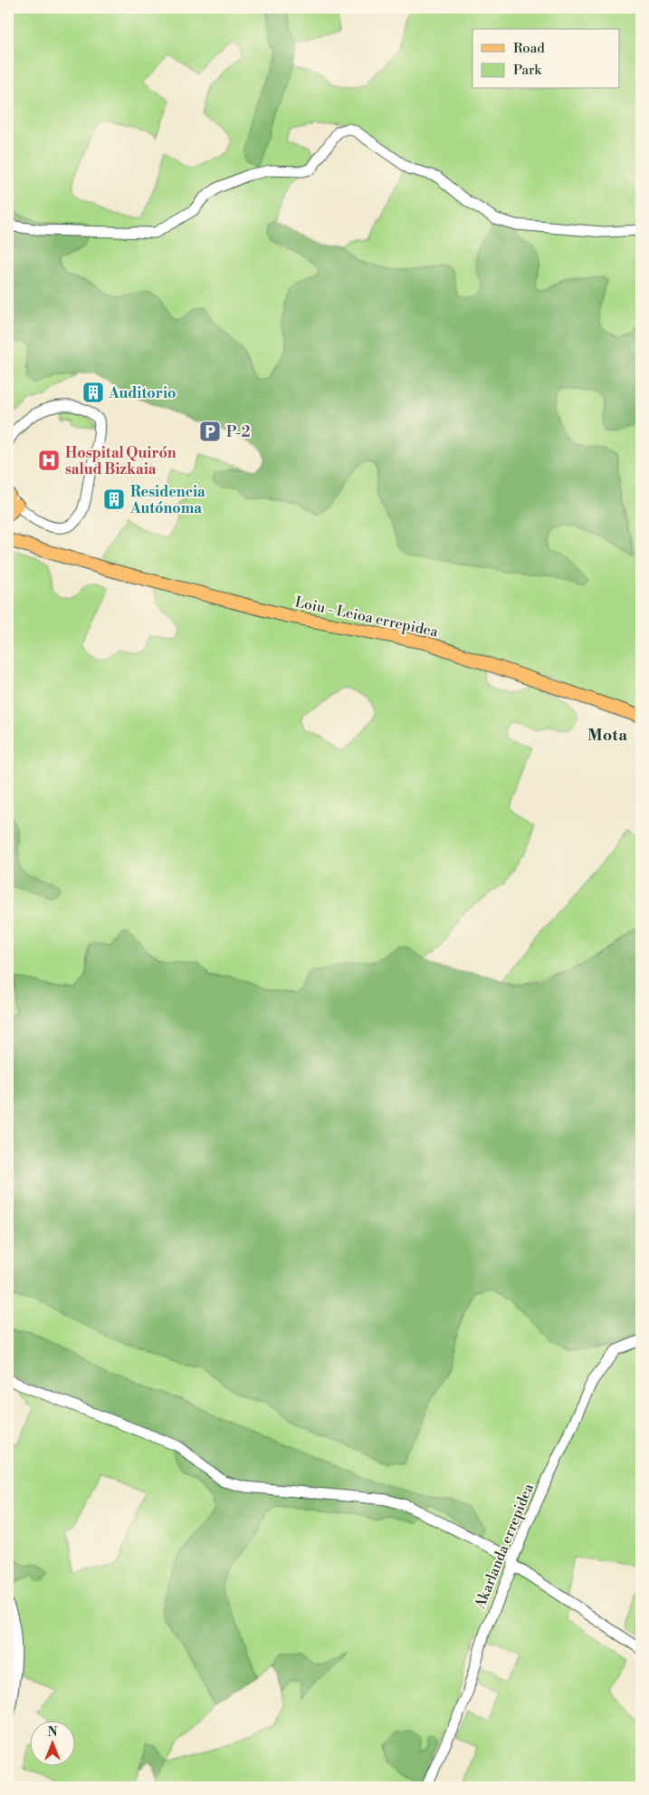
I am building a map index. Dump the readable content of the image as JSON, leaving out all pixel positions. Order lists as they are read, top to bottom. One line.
{"streets":{"main road":["Loiu - Leioa errepidea"],"street":["Akarlanda errepidea"]},"districts":["Mota"],"places":{"building":["Auditorio","Residencia Autónoma"],"parking":["P-2"],"hospital":["Hospital Quirón salud Bizkaia"]},"legend":["Road","Park"],"north":"top"}
